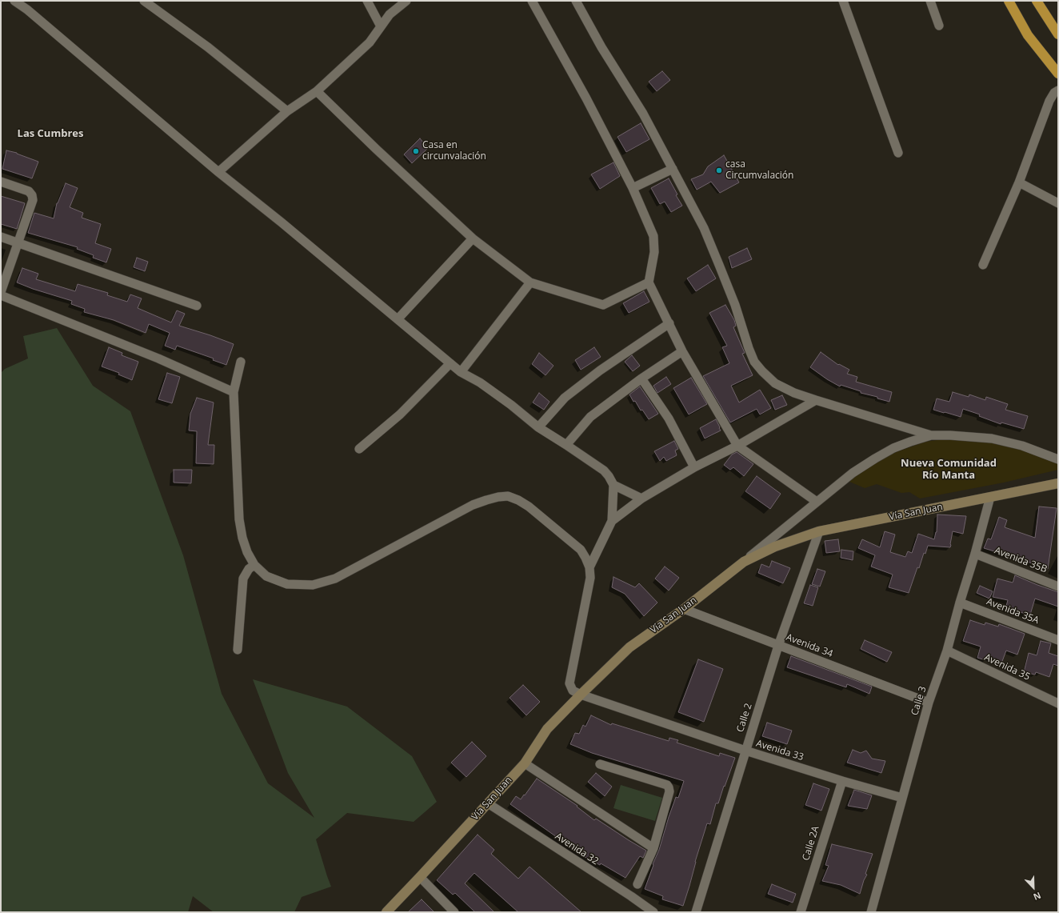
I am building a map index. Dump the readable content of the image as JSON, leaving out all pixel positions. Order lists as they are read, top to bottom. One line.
{"streets":{"street":["Vía San Juan","Avenida 35B","Avenida 35A","Avenida 34","Avenida 35","Calle 3","Calle 2","Avenida 33","Calle 2A","Avenida 32"]},"crossings":[["Vía San Juan","Avenida 34"],["Vía San Juan","Calle 3"],["Vía San Juan","Calle 2"],["Vía San Juan","Avenida 33"],["Vía San Juan","Avenida 32"],["Avenida 35B","Calle 3"],["Avenida 35A","Calle 3"],["Avenida 34","Calle 3"],["Avenida 34","Calle 2"],["Avenida 35","Calle 3"],["Calle 3","Avenida 33"],["Calle 2","Avenida 33"],["Avenida 33","Calle 2A"]],"districts":["Las Cumbres","Nueva Comunidad Río Manta"],"places":["Casa en circunvalación","casa Circumvalación"],"north":"bottom right"}
